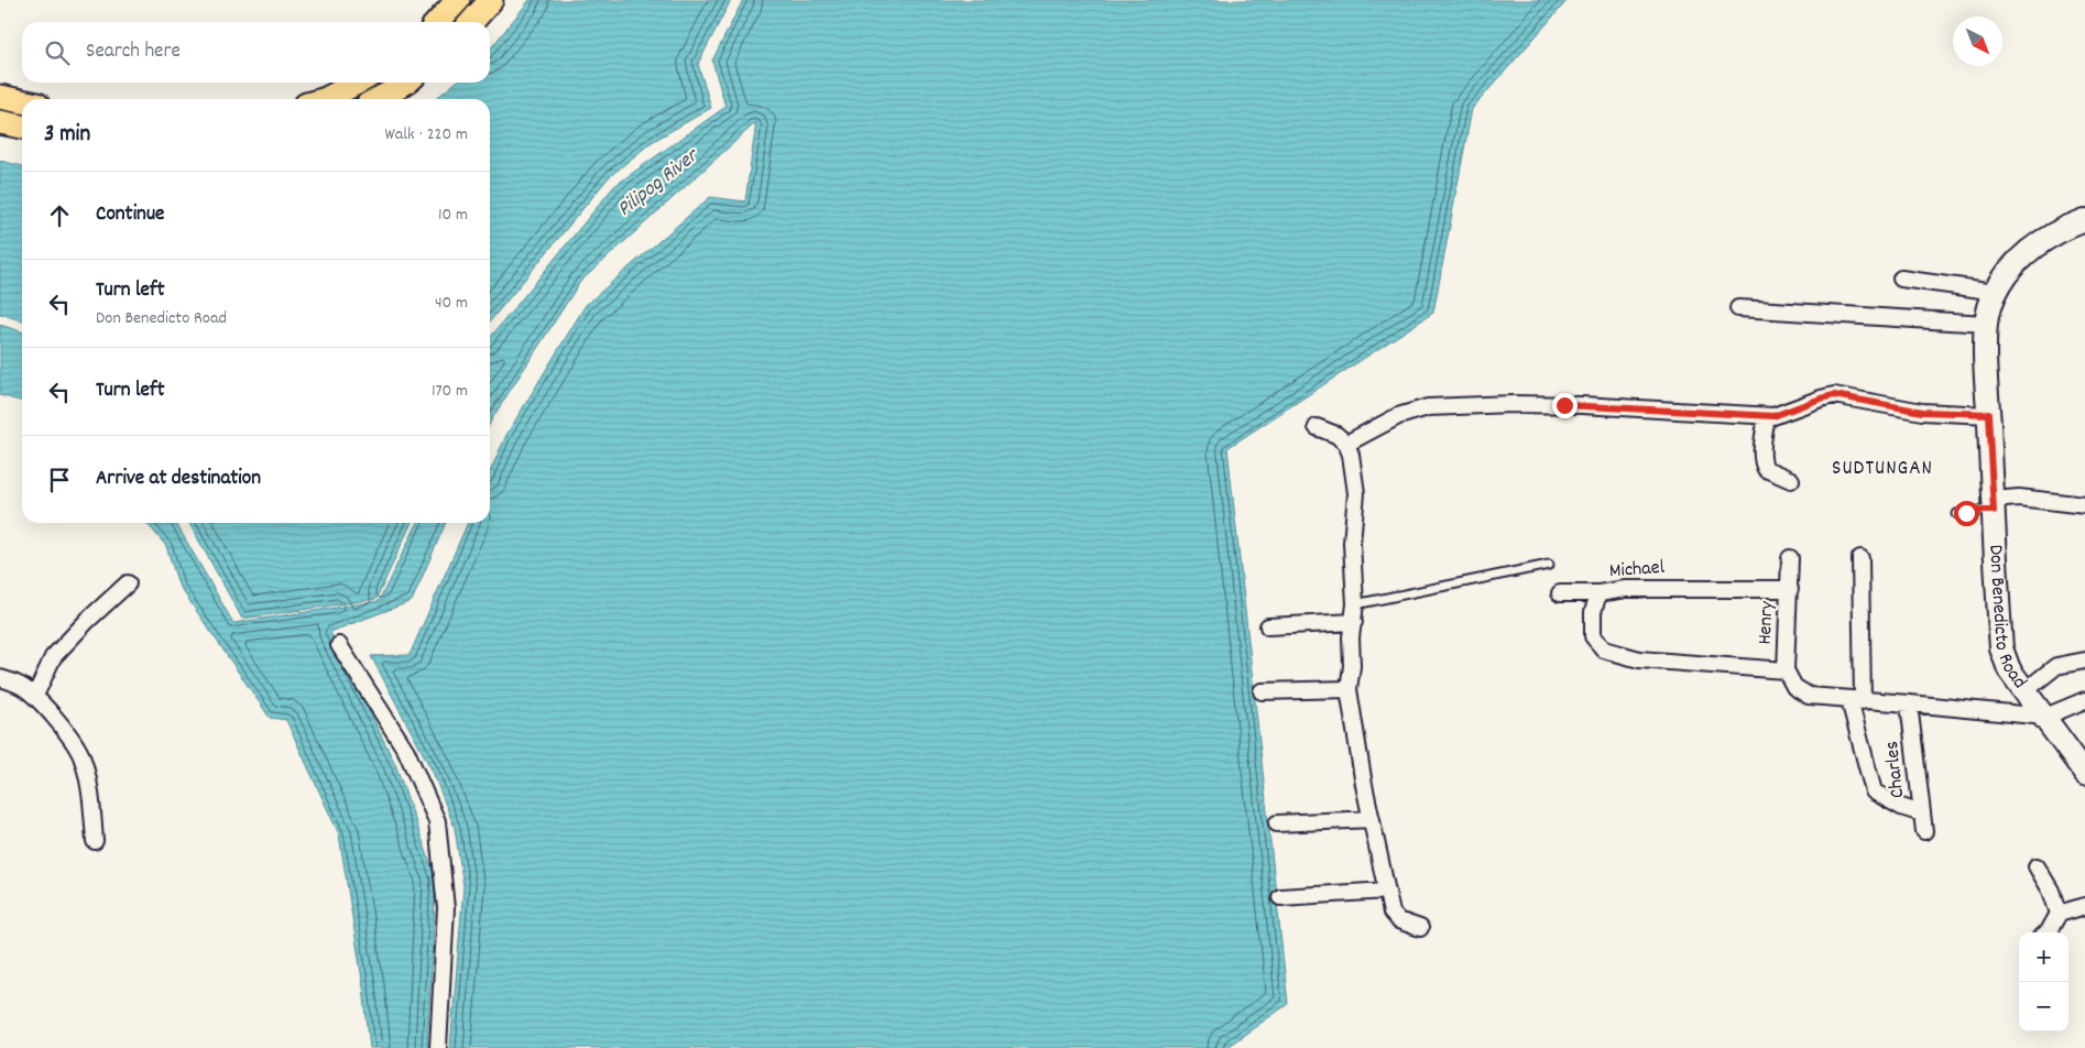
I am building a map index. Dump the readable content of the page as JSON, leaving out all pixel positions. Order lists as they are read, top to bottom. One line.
{"streets":{"street":["Michael","Don Benedicto Road","Henry","Charles"]},"crossings":[["Michael","Henry"]],"districts":["SUDTUNGAN"],"water":["Pilipog River"],"north":"bottom right","page":{"search":"Search here","heading":["3 min","Walk · 220 m"],"list":[["Continue","10 m"],["Turn left","Don Benedicto Road","40 m"],["Turn left","170 m"],"Arrive at destination"],"map_buttons":["+","−"]}}
